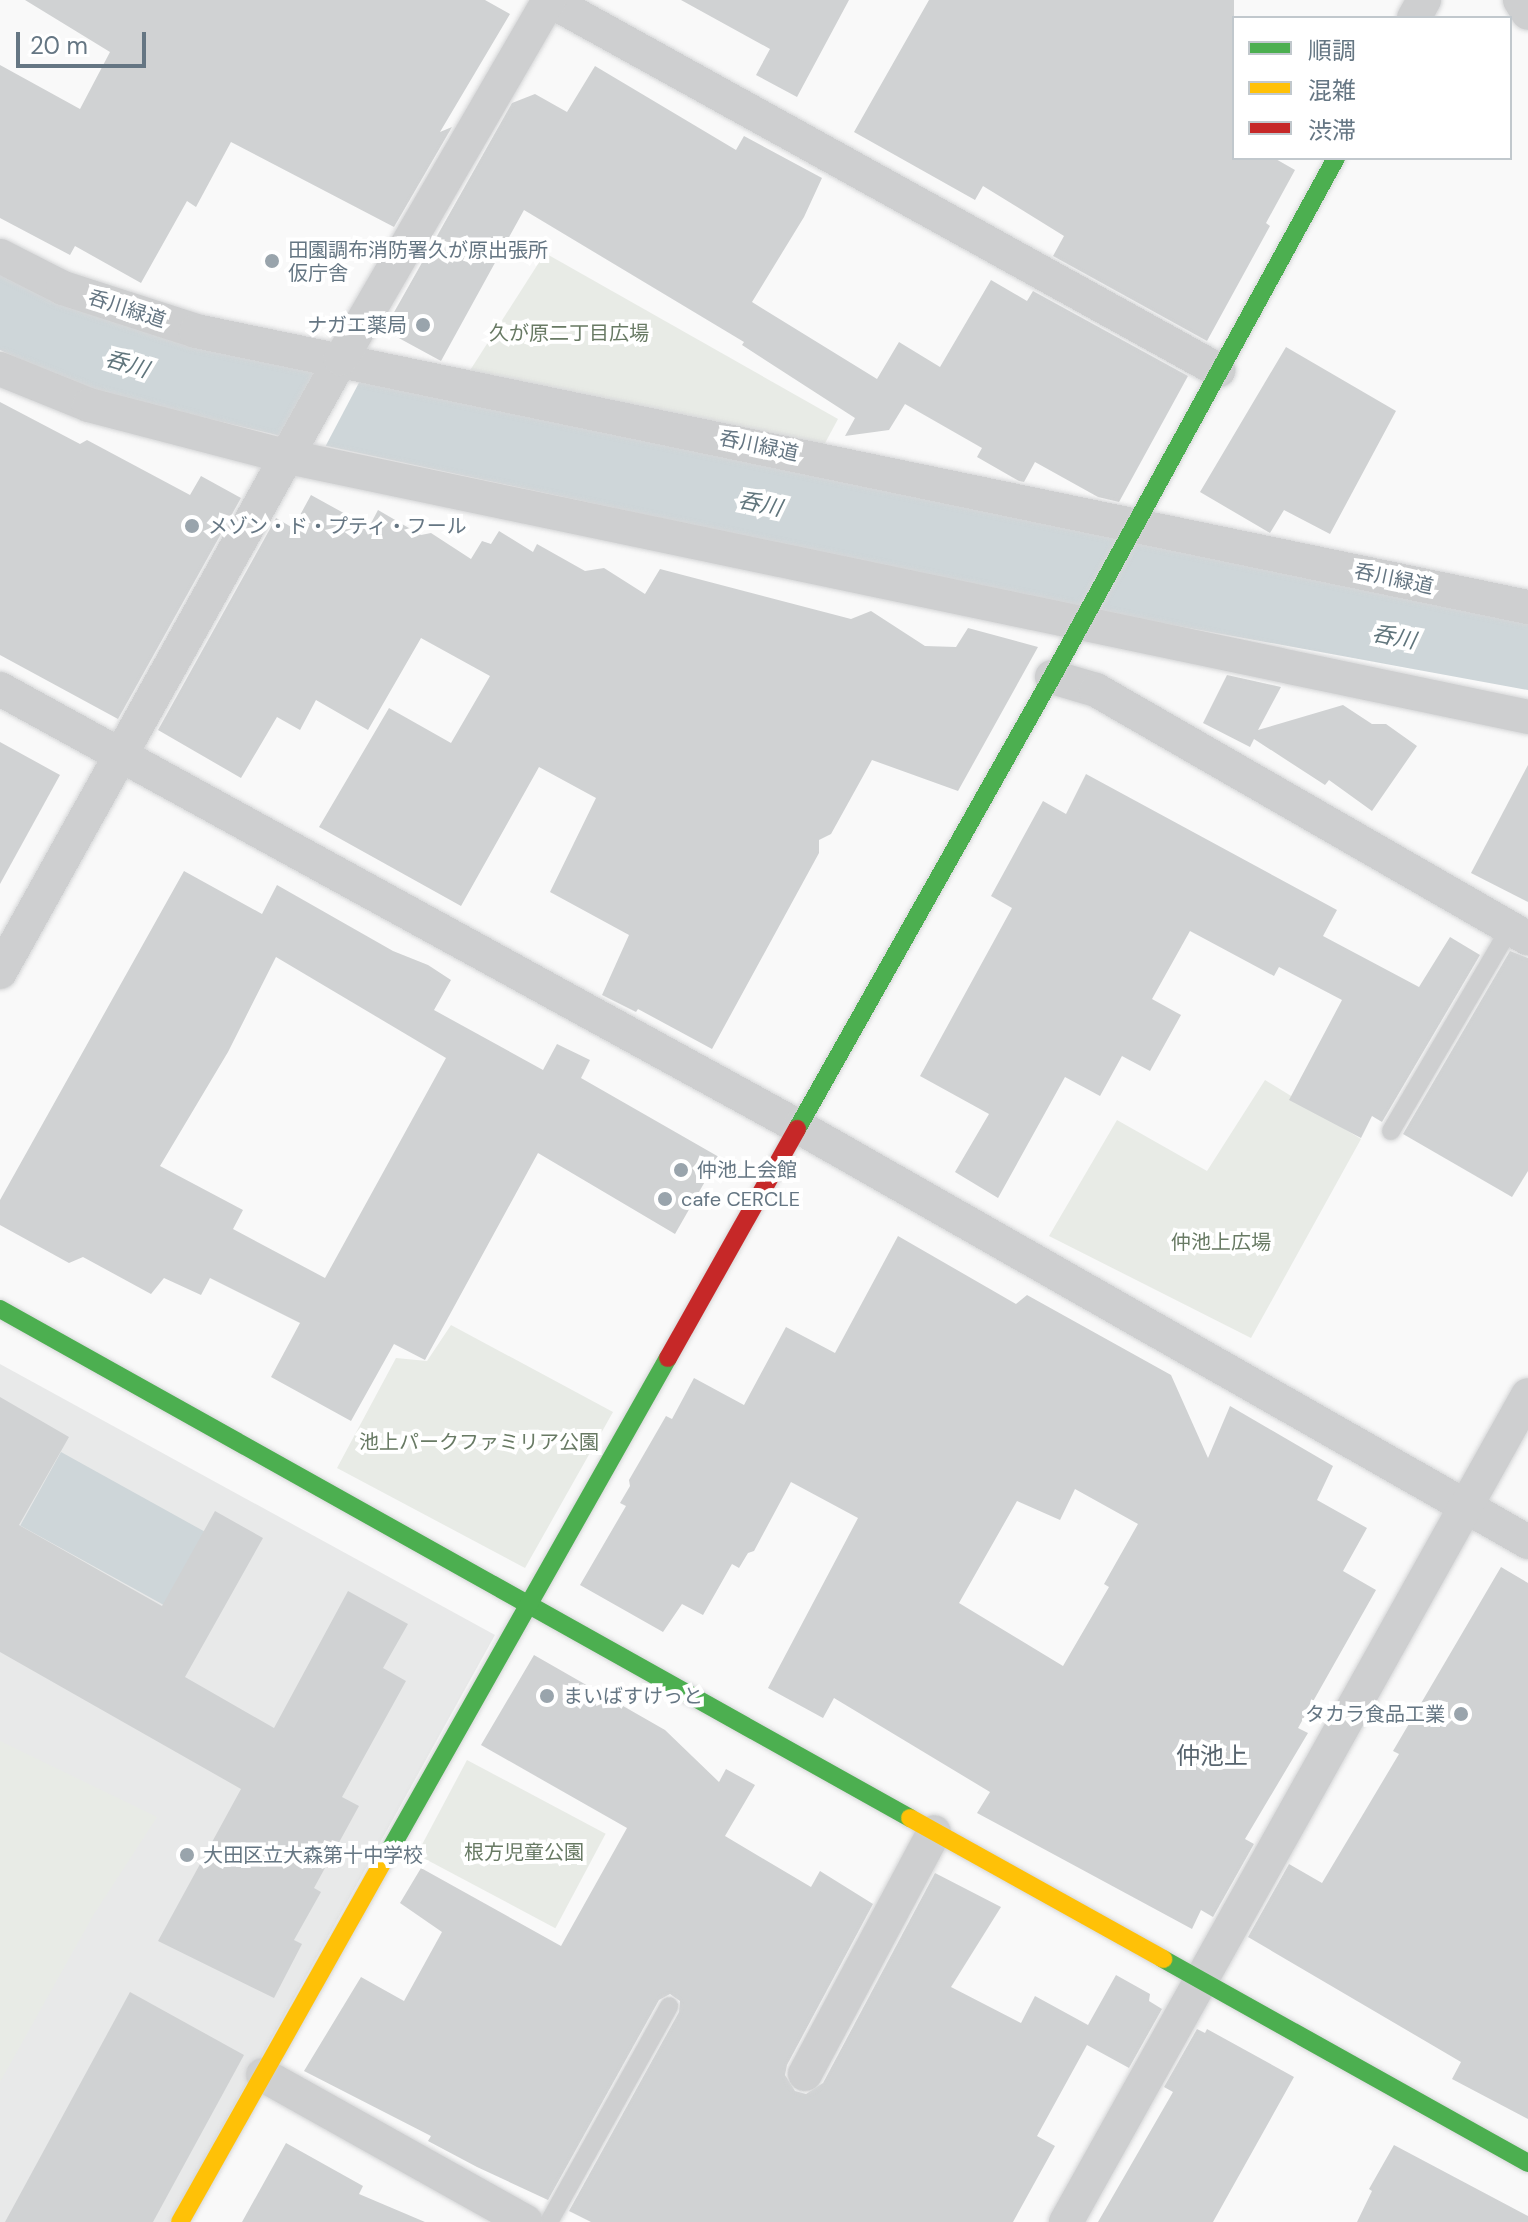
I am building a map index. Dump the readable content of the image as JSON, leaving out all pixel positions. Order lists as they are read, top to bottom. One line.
{"streets":{"street":["呑川緑道"]},"districts":["仲池上"],"water":["呑川"],"parks":["久が原二丁目広場","仲池上広場","池上パークファミリア公園","根方児童公園"],"places":["田園調布消防署久が原出張所 仮庁舎","ナガエ薬局","メゾン・ド・プティ・フール","仲池上会館","cafe CERCLE","まいばすけっと","タカラ食品工業","大田区立大森第十中学校"],"legend":["順調","混雑","渋滞"],"scale_bar":"20 m"}
